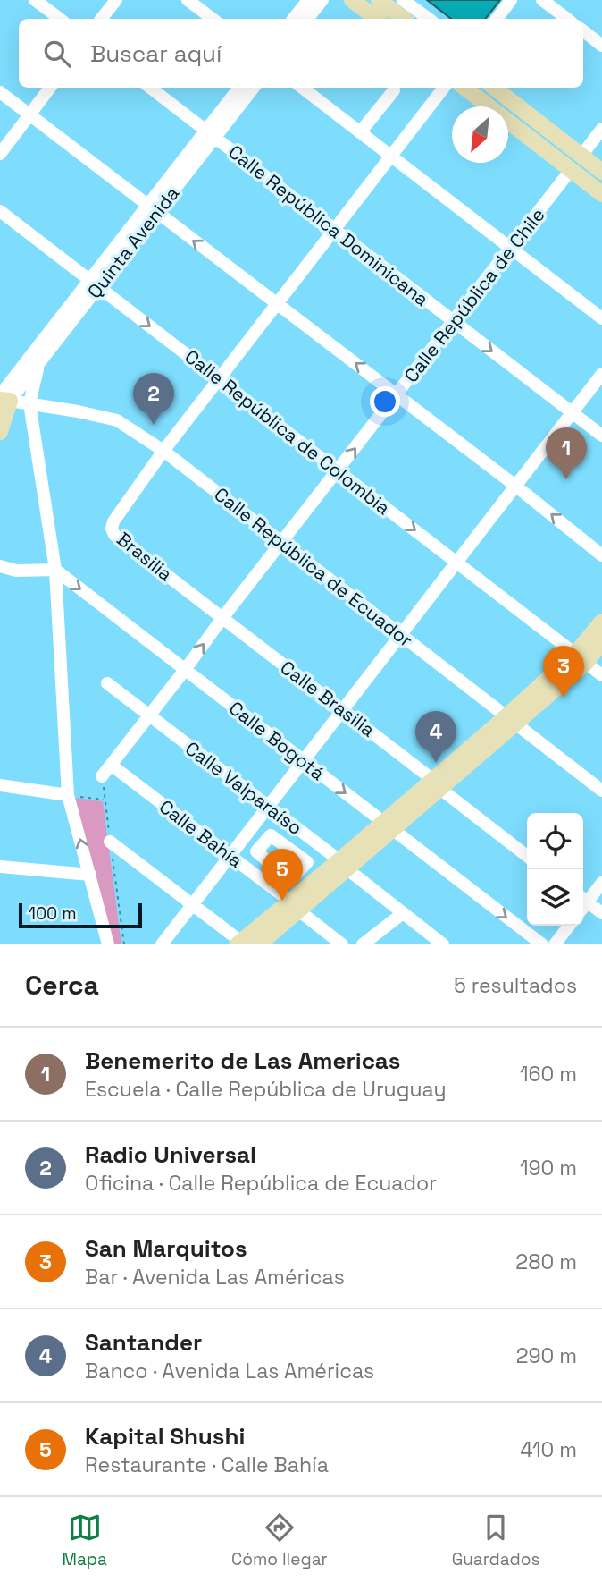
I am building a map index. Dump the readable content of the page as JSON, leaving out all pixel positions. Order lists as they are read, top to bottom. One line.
{"streets":{"street":["Calle República Dominicana","Quinta Avenida","Calle República de Chile","Calle República de Colombia","Brasilia","Calle República de Ecuador","Calle Brasilia","Calle Bogotá","Calle Valparaíso","Calle Bahía"]},"crossings":[["Calle República Dominicana","Quinta Avenida"],["Calle República Dominicana","Calle República de Chile"],["Quinta Avenida","Calle República de Colombia"],["Quinta Avenida","Calle República de Ecuador"],["Calle República de Chile","Calle República de Colombia"],["Calle República de Chile","Brasilia"],["Calle República de Chile","Calle República de Ecuador"],["Calle República de Chile","Calle Brasilia"],["Calle República de Chile","Calle Bogotá"],["Calle República de Chile","Calle Valparaíso"],["Calle República de Chile","Calle Bahía"],["Brasilia","Calle República de Ecuador"],["Brasilia","Calle Brasilia"]],"one_way":["Calle Bogotá"],"scale_bar":"100 m","north":"bottom left","page":{"search":"Buscar aquí","pins":["2","1","3","4","5"],"scale":"100 m","heading":["Cerca","5 resultados"],"list":[{"mark":"1","name":"Benemerito de Las Americas","note":"Escuela · Calle República de Uruguay","value":"160 m"},{"mark":"2","name":"Radio Universal","note":"Oficina · Calle República de Ecuador","value":"190 m"},{"mark":"3","name":"San Marquitos","note":"Bar · Avenida Las Américas","value":"280 m"},{"mark":"4","name":"Santander","note":"Banco · Avenida Las Américas","value":"290 m"},{"mark":"5","name":"Kapital Shushi","note":"Restaurante · Calle Bahía","value":"410 m"}],"nav":["Mapa","Cómo llegar","Guardados"]}}
